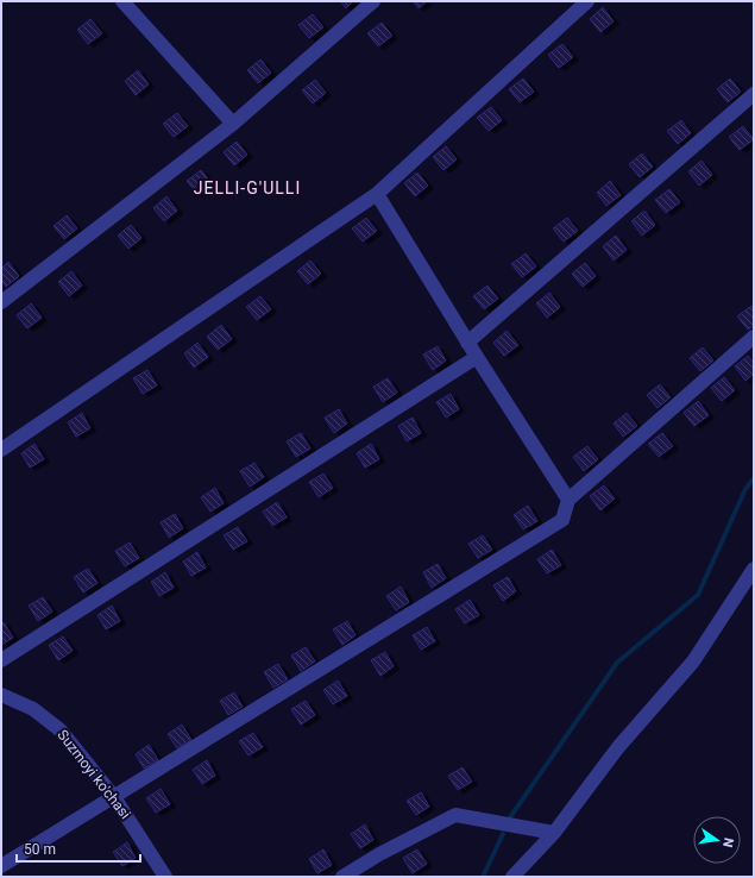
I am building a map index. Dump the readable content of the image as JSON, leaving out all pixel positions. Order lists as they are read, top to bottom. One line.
{"streets":{"street":["Suzmoyi ko'chasi"]},"districts":["JELLI-G'ULLI"],"scale_bar":"50 m","north":"right"}
